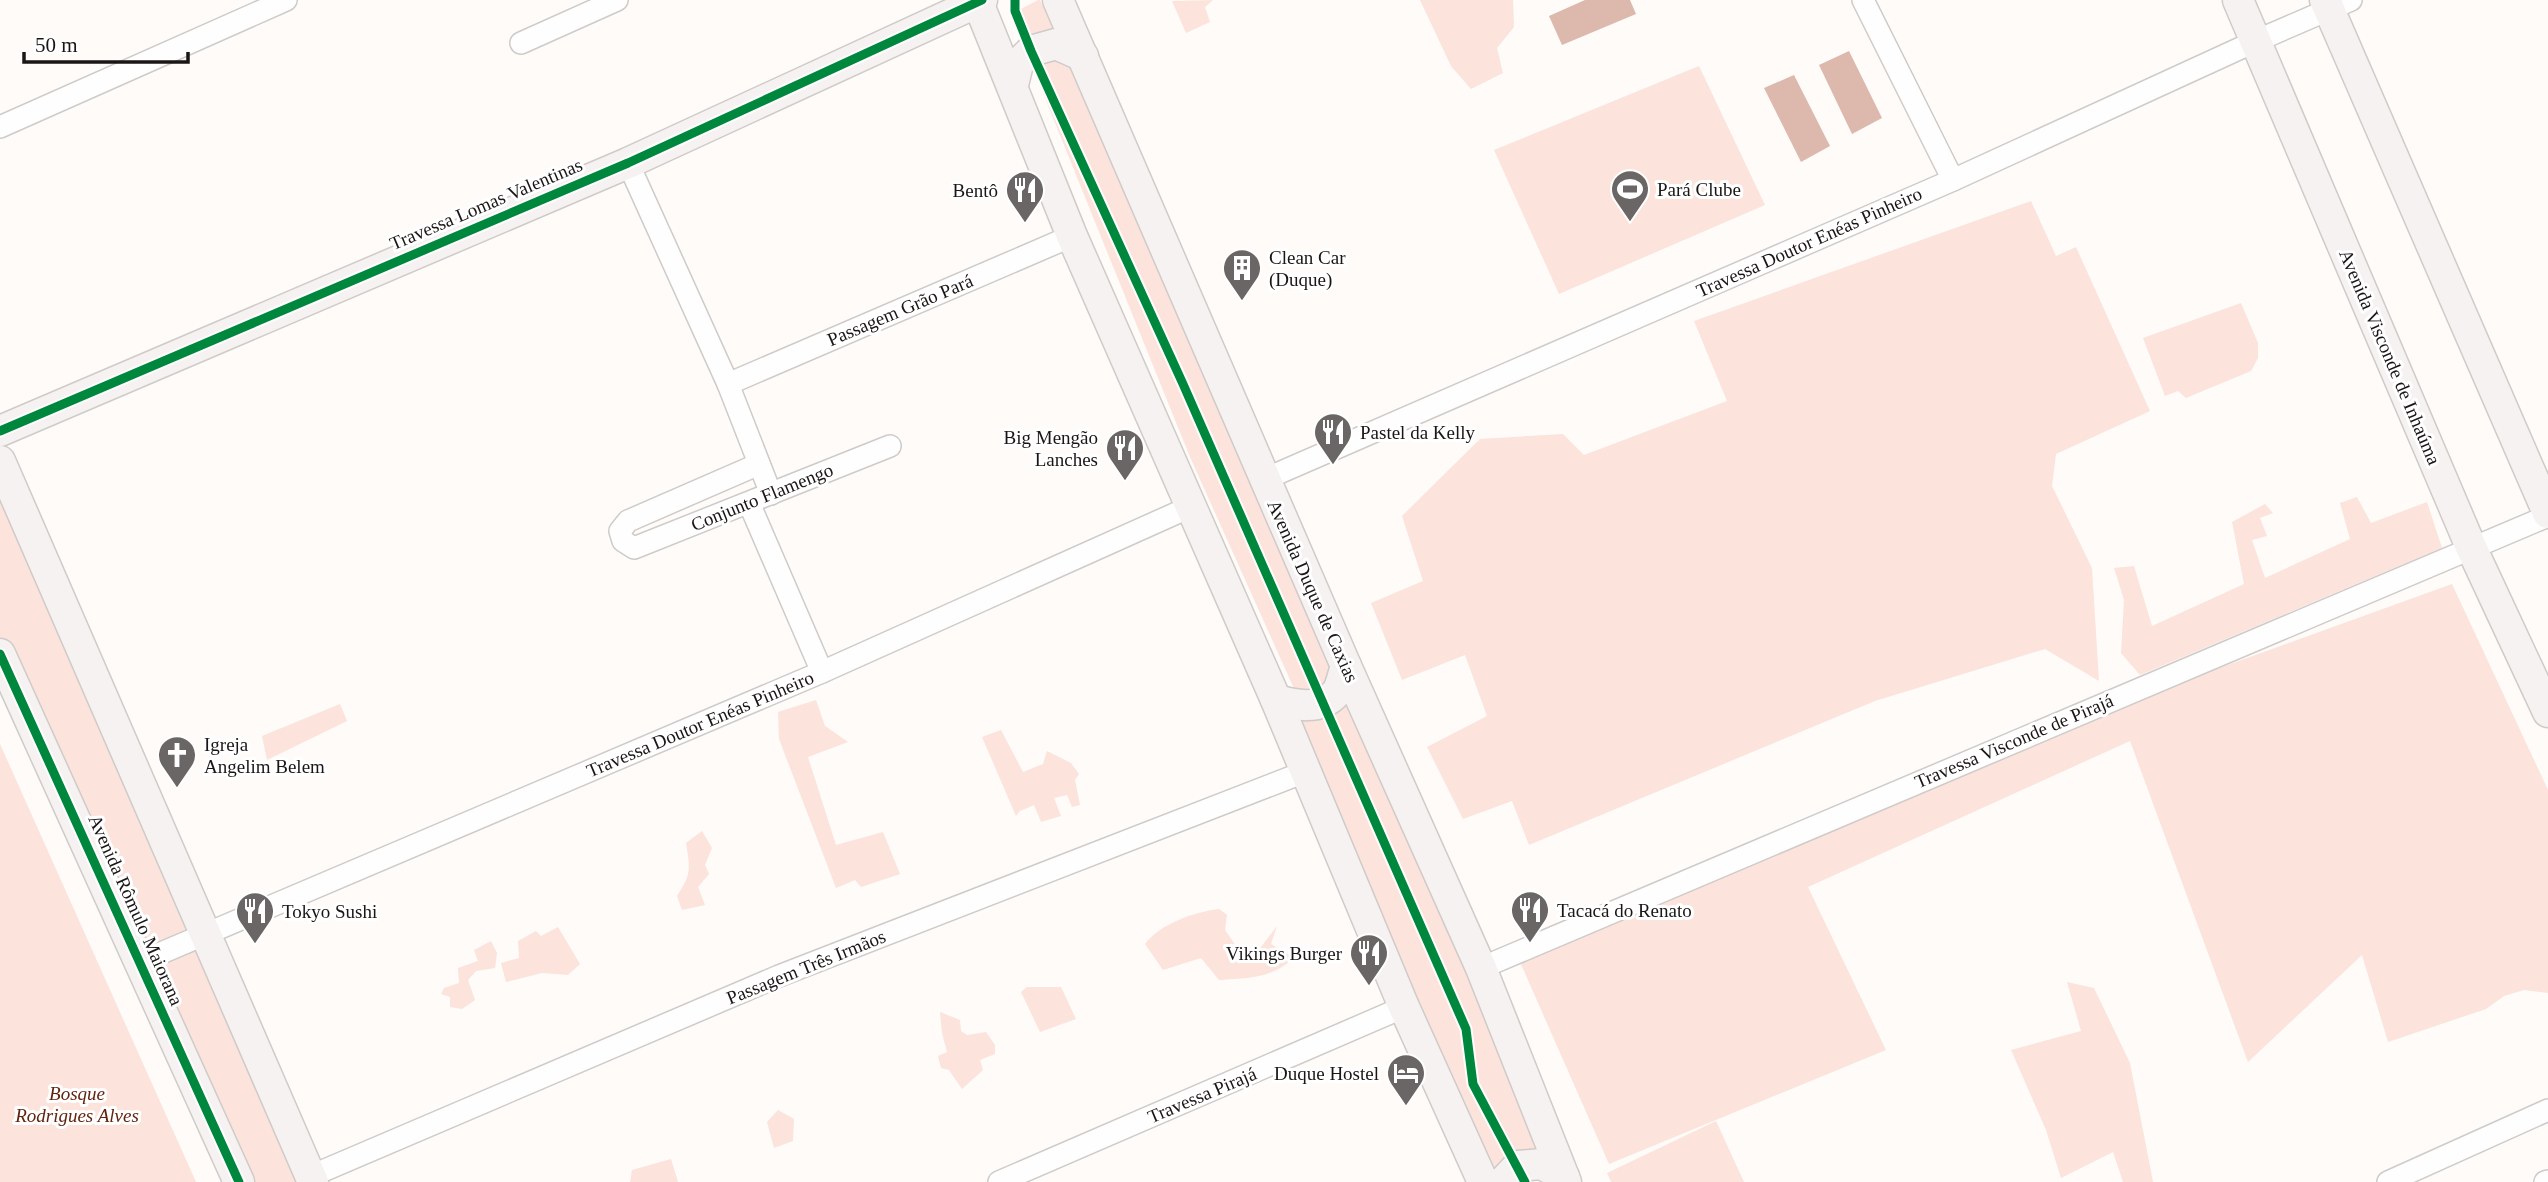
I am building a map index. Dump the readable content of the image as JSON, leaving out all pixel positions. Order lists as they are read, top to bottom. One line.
{"streets":{"street":["Travessa Lomas Valentinas","Travessa Doutor Enéas Pinheiro","Passagem Grão Pará","Avenida Visconde de Inhaúma","Conjunto Flamengo","Avenida Duque de Caxias","Travessa Visconde de Pirajá","Avenida Rômulo Maiorana","Passagem Três Irmãos","Travessa Pirajá"]},"crossings":[["Travessa Doutor Enéas Pinheiro","Avenida Visconde de Inhaúma"],["Travessa Doutor Enéas Pinheiro","Avenida Duque de Caxias"],["Travessa Doutor Enéas Pinheiro","Avenida Rômulo Maiorana"],["Avenida Visconde de Inhaúma","Travessa Visconde de Pirajá"],["Avenida Duque de Caxias","Travessa Visconde de Pirajá"]],"parks":["Bosque Rodrigues Alves"],"places":{"sports":["Pará Clube"],"restaurant":["Bentô","Pastel da Kelly","Big Mengão Lanches","Tacacá do Renato","Tokyo Sushi","Vikings Burger"],"building":["Clean Car (Duque)"],"church":["Igreja Angelim Belem"],"hotel":["Duque Hostel"]},"scale_bar":"50 m"}
